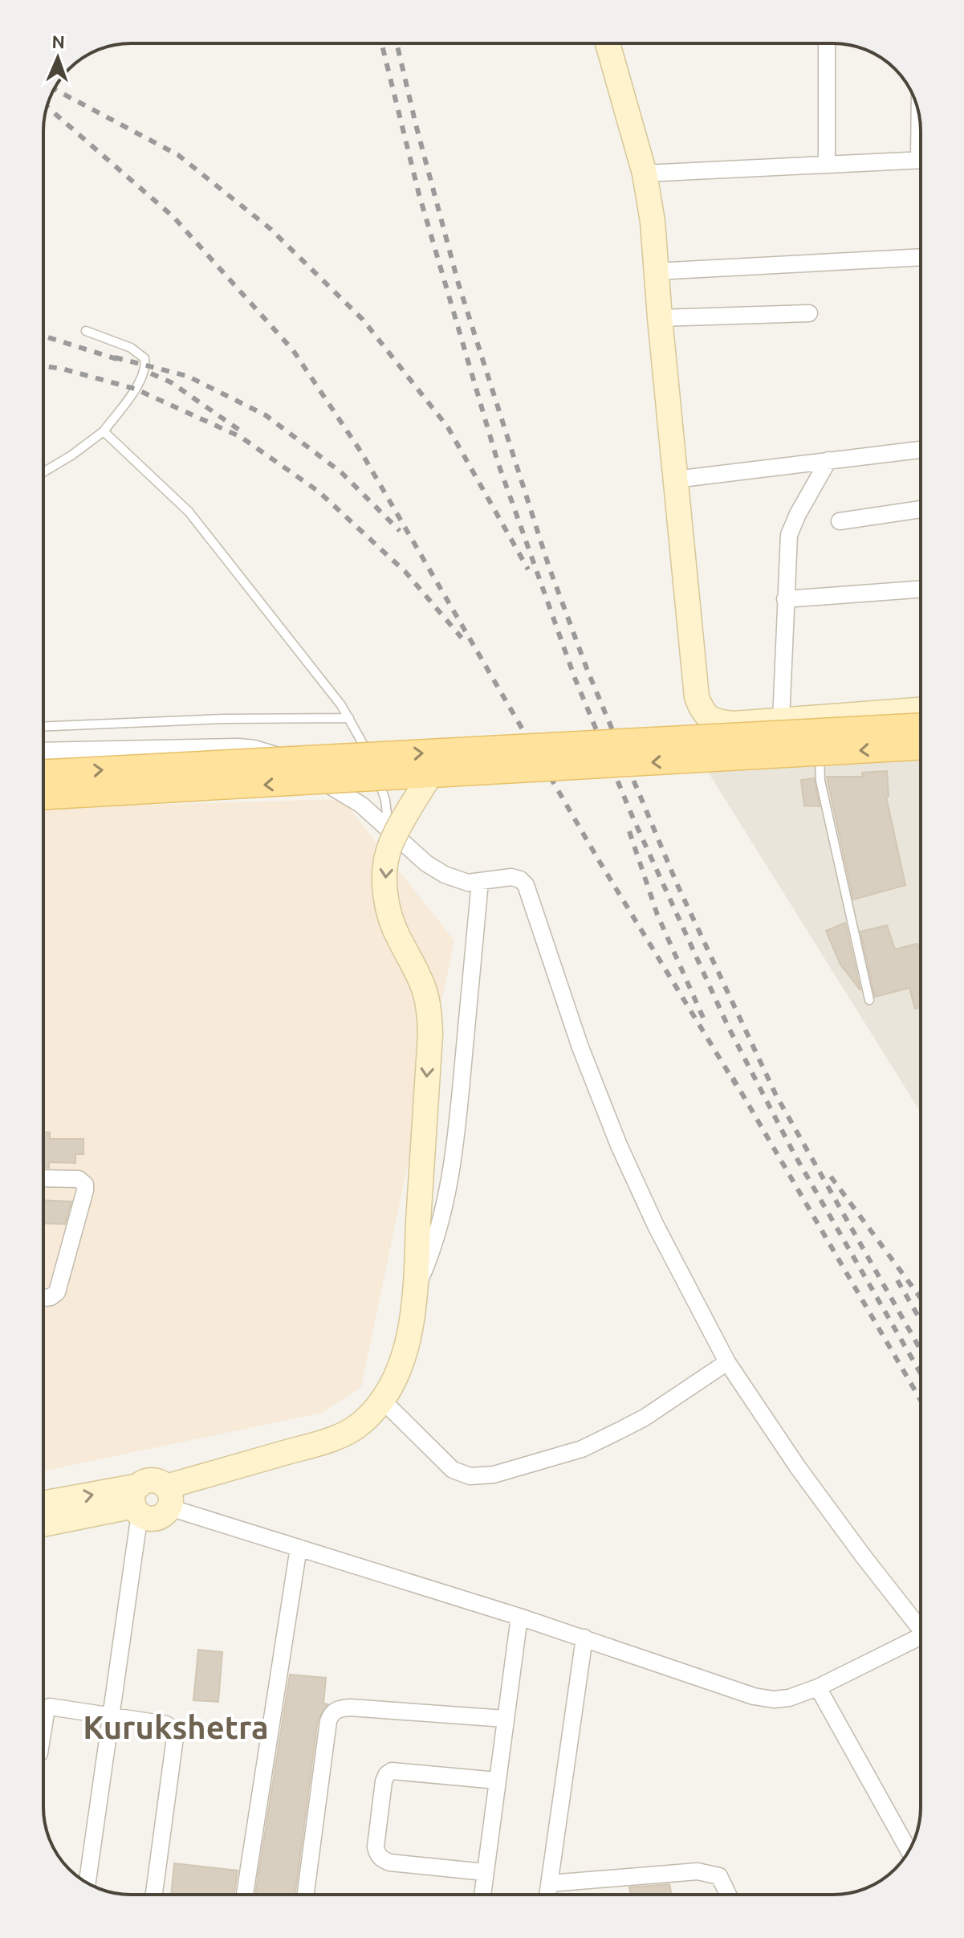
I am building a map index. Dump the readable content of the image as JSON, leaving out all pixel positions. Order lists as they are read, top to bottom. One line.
{"districts":["Kurukshetra"],"north":"top"}
